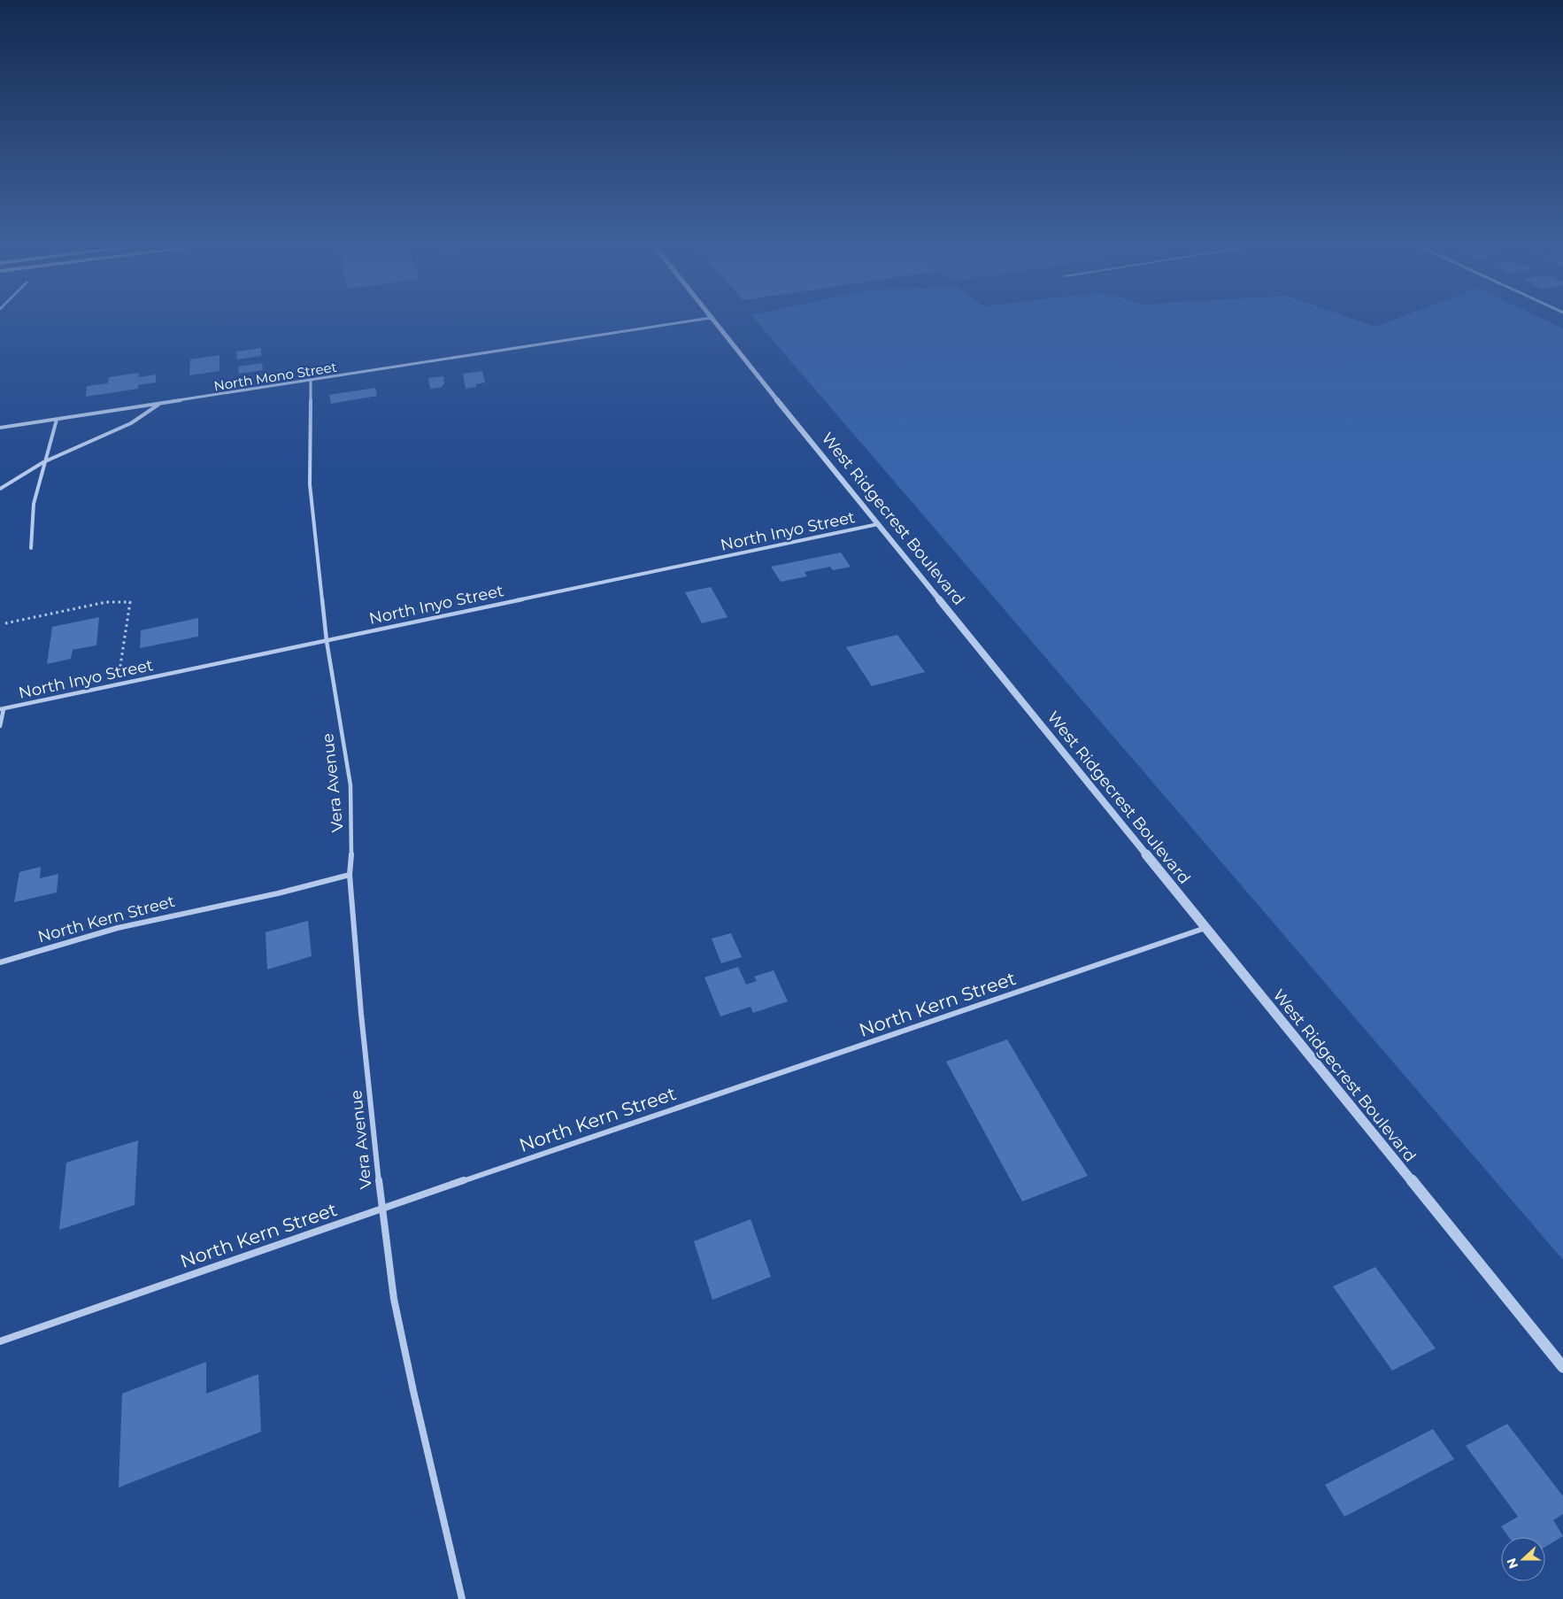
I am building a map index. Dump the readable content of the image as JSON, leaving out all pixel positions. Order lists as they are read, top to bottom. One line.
{"streets":{"street":["North Mono Street","West Ridgecrest Boulevard","North Inyo Street","Vera Avenue","North Kern Street"]},"crossings":[["North Mono Street","Vera Avenue"],["West Ridgecrest Boulevard","North Inyo Street"],["West Ridgecrest Boulevard","North Kern Street"],["North Inyo Street","Vera Avenue"],["Vera Avenue","North Kern Street"]],"north":"left"}
